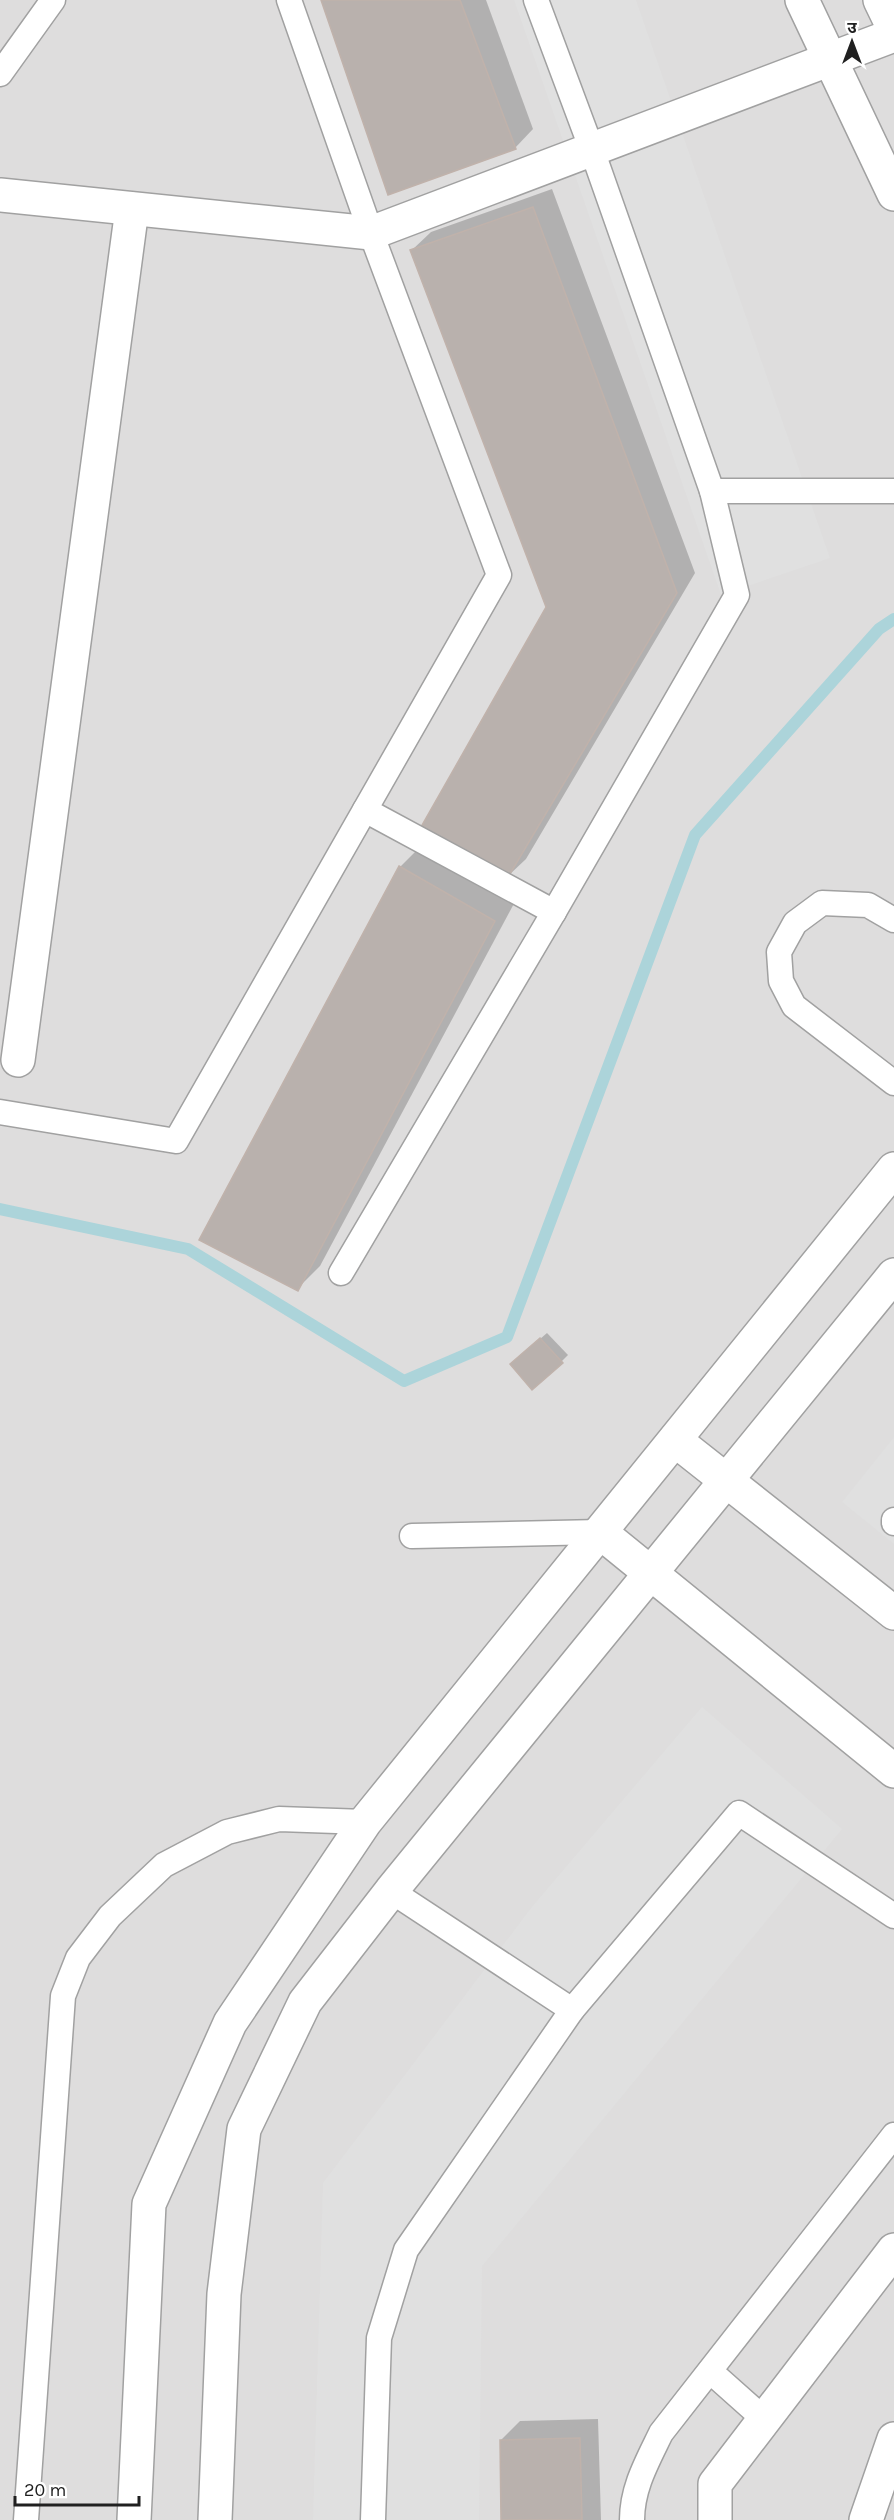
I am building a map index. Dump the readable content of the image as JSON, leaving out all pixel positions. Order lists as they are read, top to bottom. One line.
{"scale_bar":"20 m","north":"top"}
